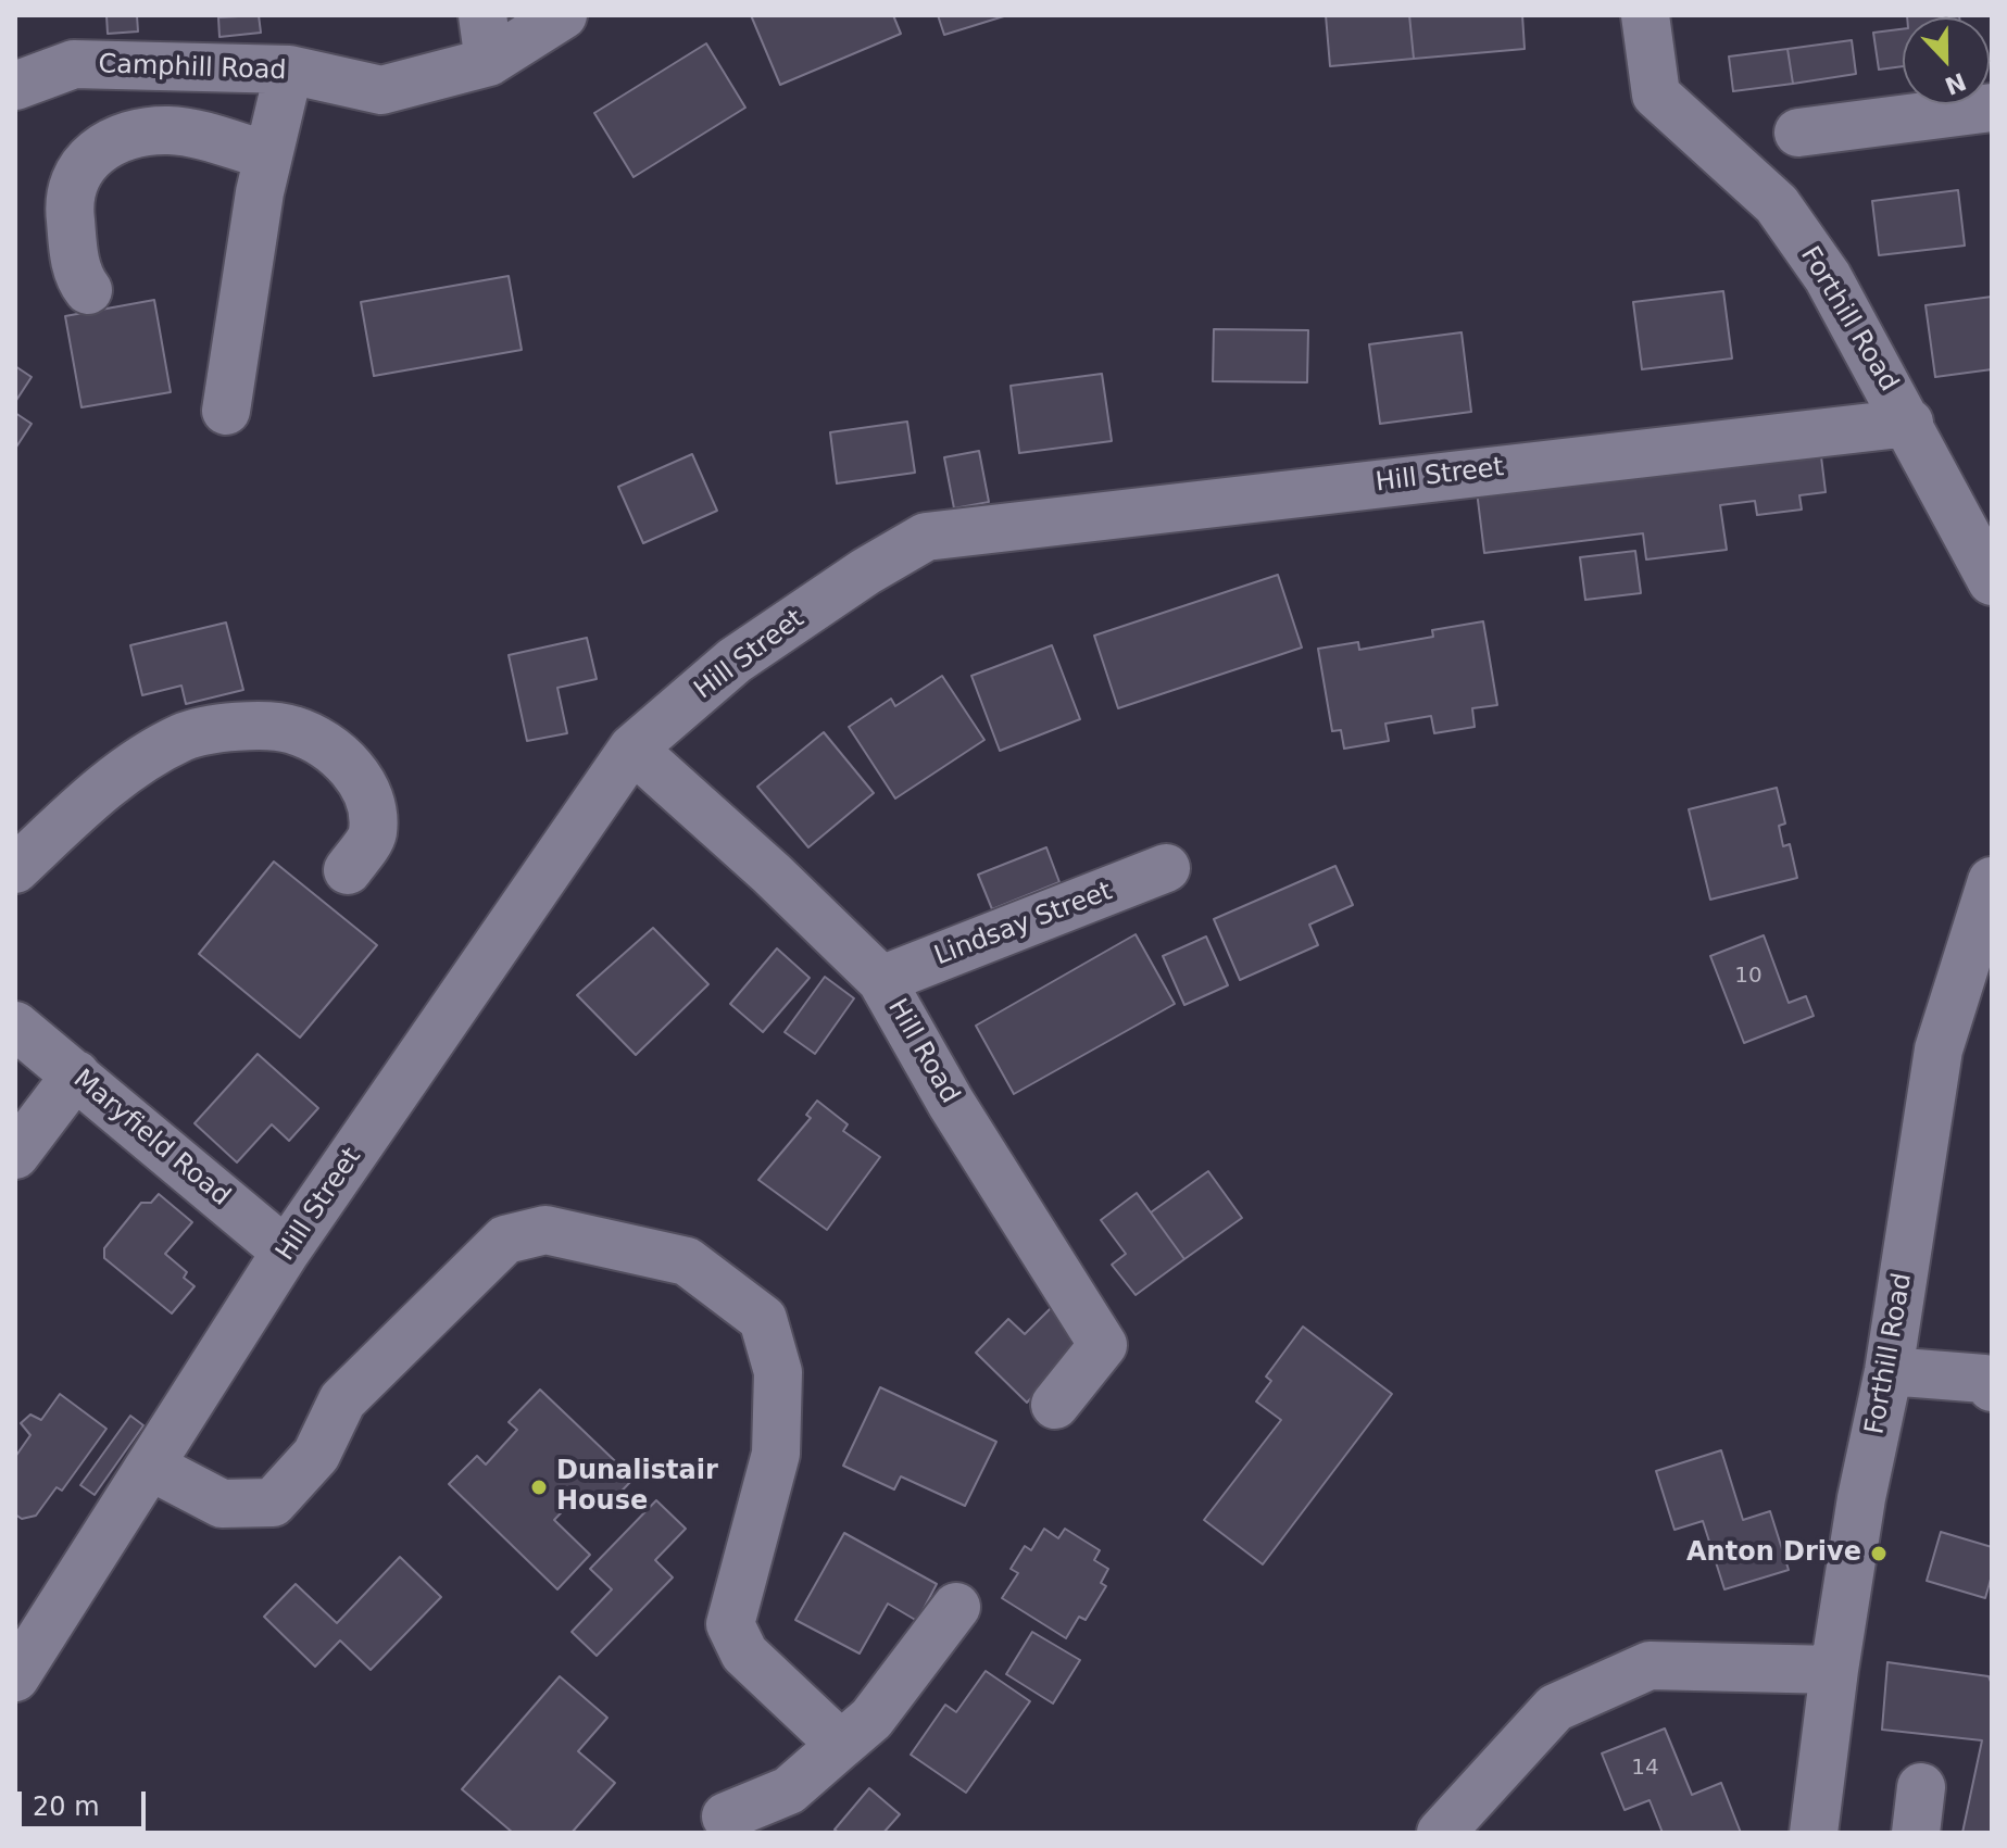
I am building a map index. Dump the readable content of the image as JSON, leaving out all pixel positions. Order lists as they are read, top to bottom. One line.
{"streets":{"street":["Camphill Road","Forthill Road","Hill Street","Lindsay Street","Hill Road","Maryfield Road"]},"crossings":[["Forthill Road","Hill Street"],["Hill Street","Hill Road"],["Hill Street","Maryfield Road"],["Lindsay Street","Hill Road"]],"places":["Dunalistair House","Anton Drive"],"house_numbers":["10","14"],"scale_bar":"20 m","north":"bottom"}
